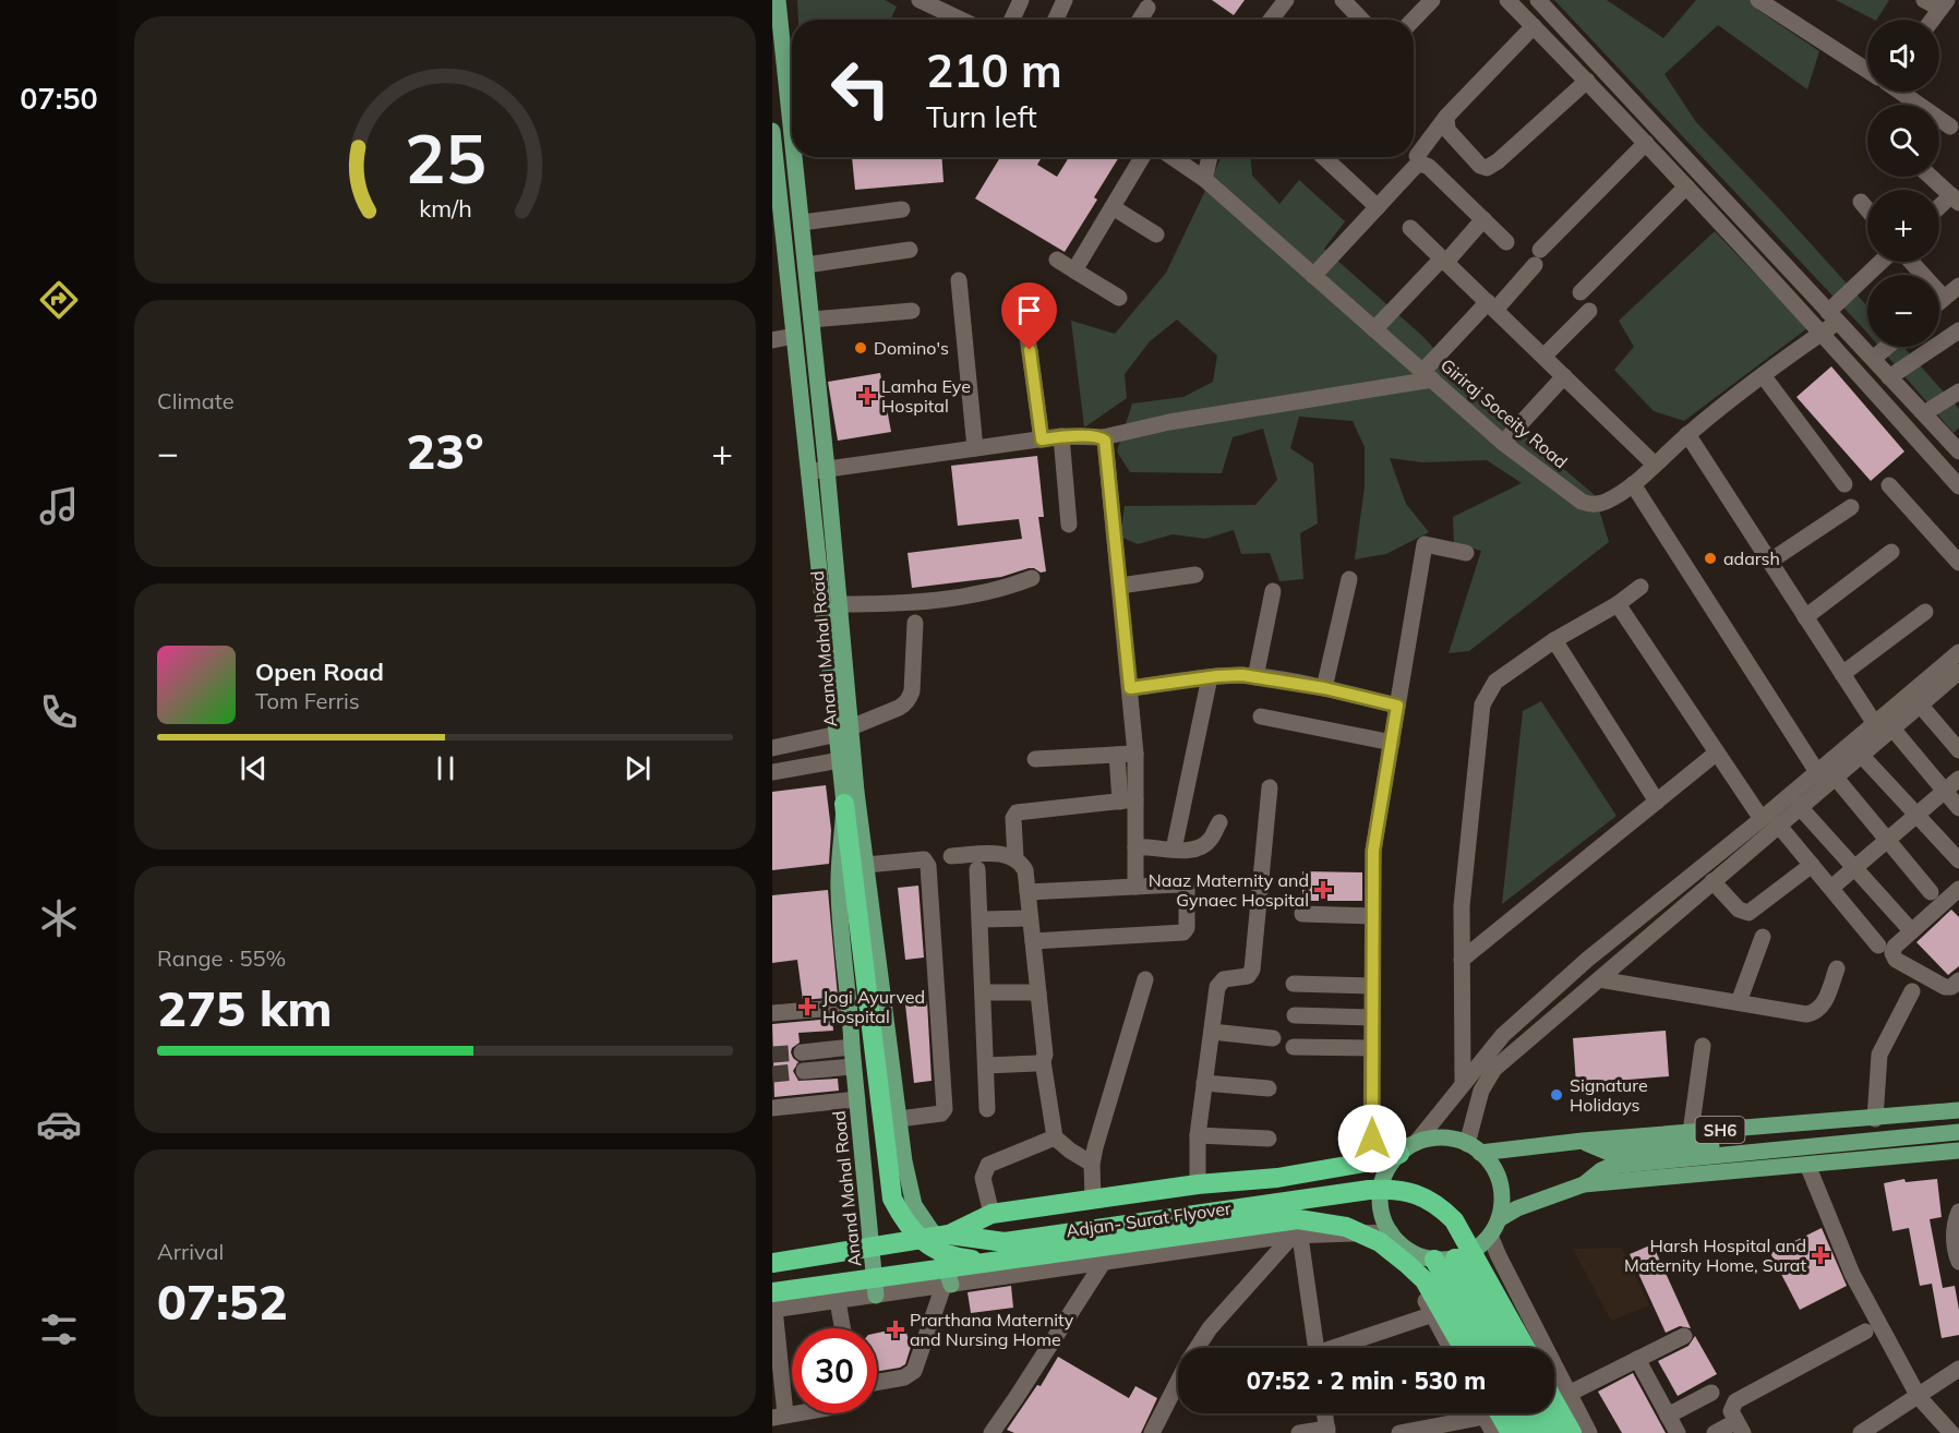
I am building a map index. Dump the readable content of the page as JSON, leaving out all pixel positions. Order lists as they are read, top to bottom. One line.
{"streets":{"highway":["Adjan- Surat Flyover"],"main road":["Anand Mahal Road","SH6"],"street":["Giriraj Soceity Road"]},"crossings":[["Anand Mahal Road","Adjan- Surat Flyover"]],"places":{"other":["Domino's","adarsh","Signature Holidays"],"health":["Lamha Eye Hospital","Naaz Maternity and Gynaec Hospital","Jogi Ayurved Hospital","Harsh Hospital and Maternity Home, Surat","Prarthana Maternity and Nursing Home"]},"page":{"tabs":"07:50","map_buttons":["+","−"],"turn":["210 m","Turn left"],"tile":["Climate",["Range · 55%","275 km"],["Arrival","07:52"]],"heat":["−","23°","+"],"song":["Open Road","Tom Ferris"],"limit":"30","trip":"07:52 · 2 min · 530 m","gauge":["25","km/h"]}}
